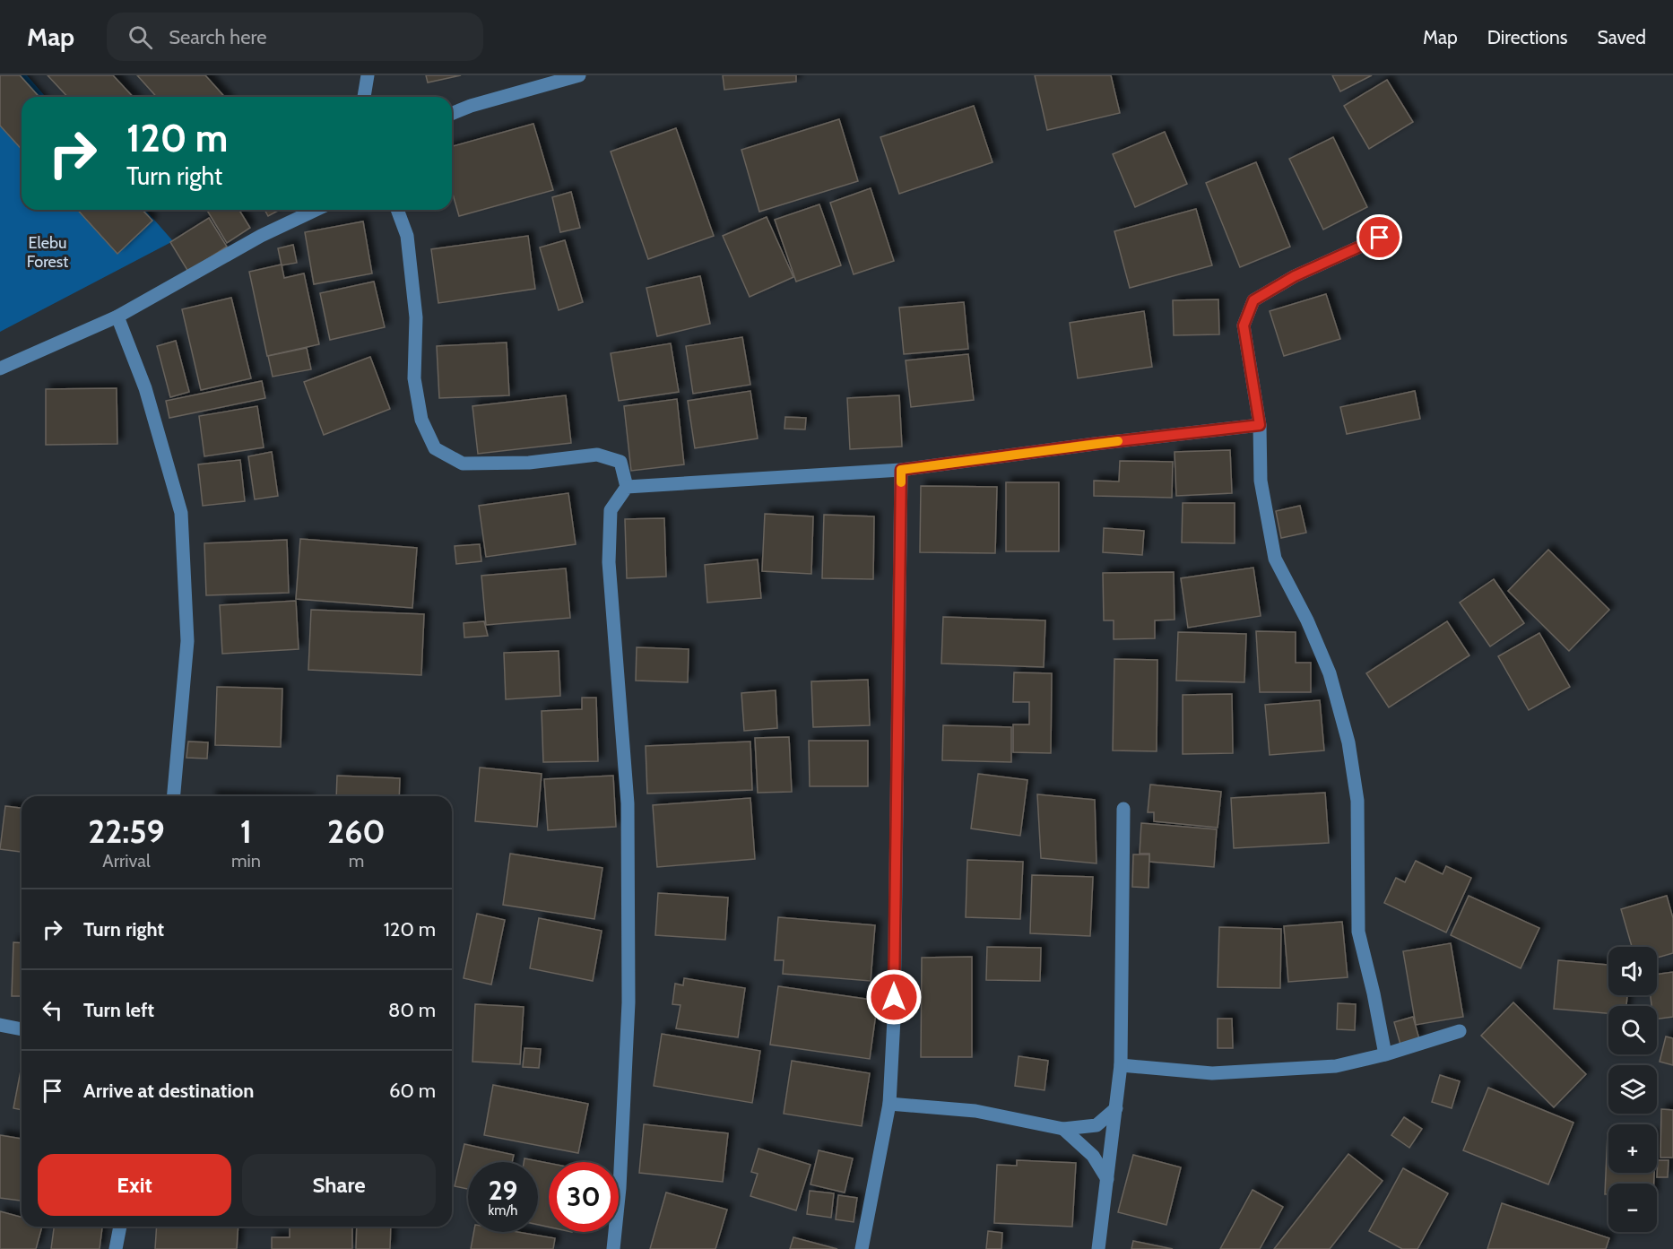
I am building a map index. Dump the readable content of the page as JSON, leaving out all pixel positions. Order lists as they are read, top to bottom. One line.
{"parks":["Elebu Forest"],"page":{"header":"Map","search":"Search here","nav":["Map","Directions","Saved"],"turn":["120 m","Turn right"],"eta":["22:59","Arrival","1","min","260","m"],"list":[{"name":"Turn right","value":"120 m"},{"name":"Turn left","value":"80 m"},{"name":"Arrive at destination","value":"60 m"}],"map_buttons":["+","−"],"buttons":["Exit","Share"],"speed":"29 km/h","limit":"30"}}
